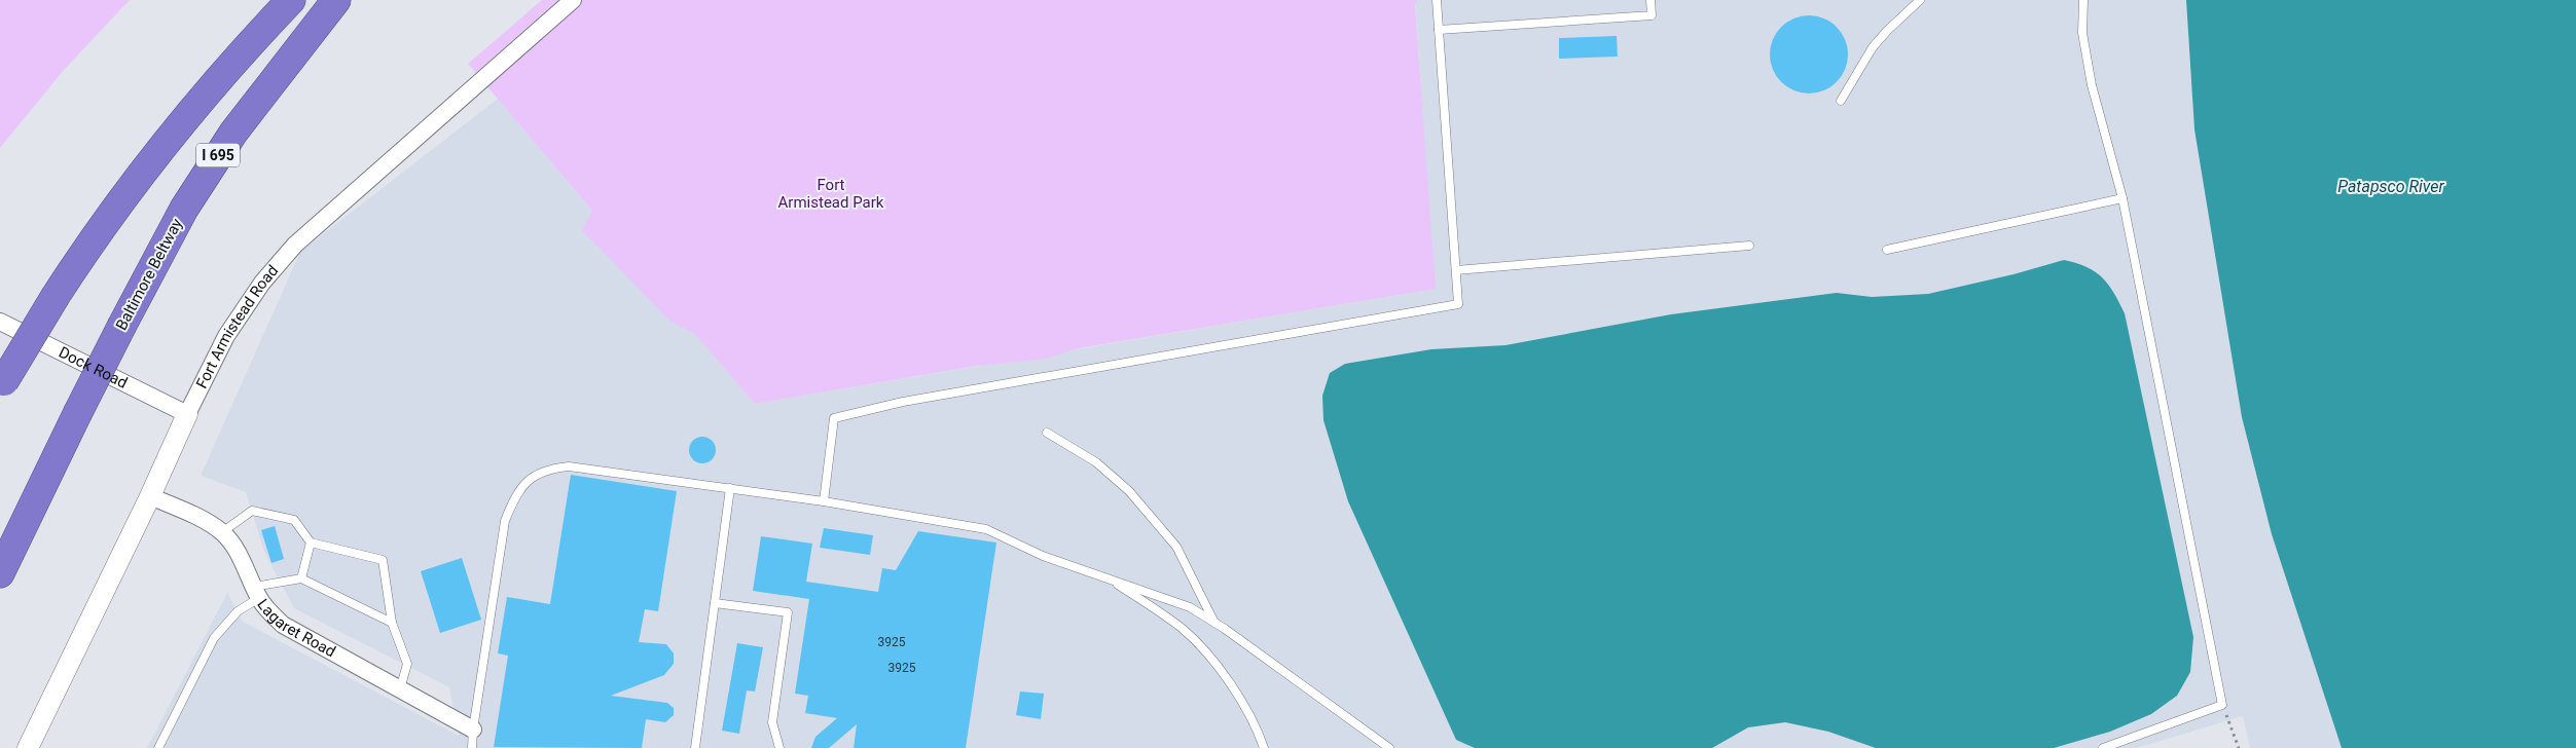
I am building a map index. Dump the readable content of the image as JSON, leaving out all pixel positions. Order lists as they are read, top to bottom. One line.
{"streets":{"highway":["I 695","Baltimore Beltway"],"street":["Fort Armistead Road","Dock Road","Lagaret Road"]},"crossings":[["Fort Armistead Road","Dock Road"],["Fort Armistead Road","Lagaret Road"]],"water":["Patapsco River"],"parks":["Fort Armistead Park"],"house_numbers":["3925","3925"]}
